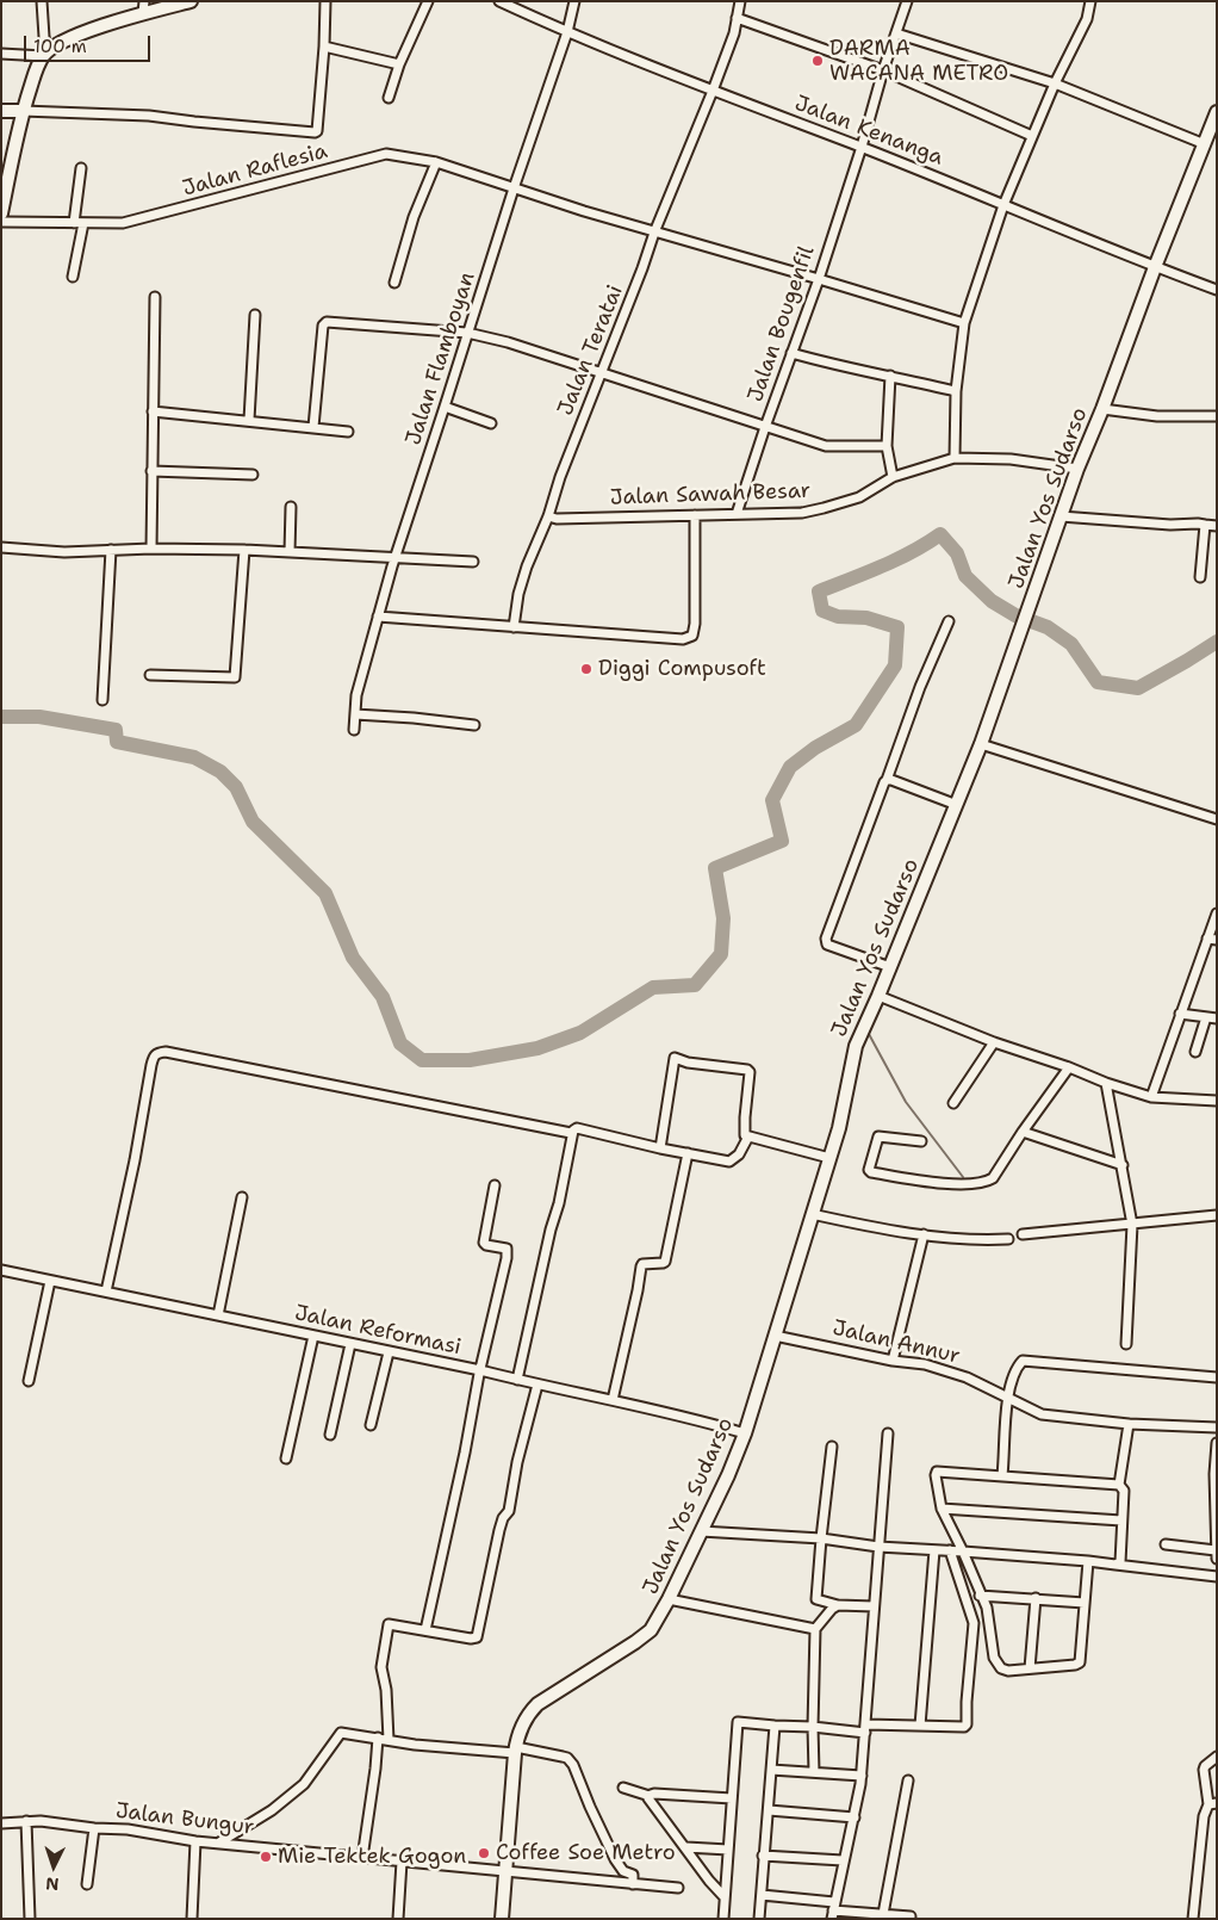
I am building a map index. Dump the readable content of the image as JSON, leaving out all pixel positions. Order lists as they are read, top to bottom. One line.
{"streets":{"street":["Jalan Kenanga","Jalan Raflesia","Jalan Bougenfil","Jalan Teratai","Jalan Flamboyan","Jalan Sawah Besar","Jalan Yos Sudarso","Jalan Reformasi","Jalan Annur","Jalan Bungur"]},"crossings":[["Jalan Kenanga","Jalan Bougenfil"],["Jalan Kenanga","Jalan Teratai"],["Jalan Kenanga","Jalan Flamboyan"],["Jalan Kenanga","Jalan Yos Sudarso"],["Jalan Raflesia","Jalan Bougenfil"],["Jalan Raflesia","Jalan Teratai"],["Jalan Raflesia","Jalan Flamboyan"],["Jalan Bougenfil","Jalan Sawah Besar"],["Jalan Teratai","Jalan Sawah Besar"],["Jalan Sawah Besar","Jalan Yos Sudarso"],["Jalan Yos Sudarso","Jalan Reformasi"],["Jalan Yos Sudarso","Jalan Annur"],["Jalan Yos Sudarso","Jalan Bungur"]],"places":["DARMA WACANA METRO","Diggi Compusoft","Coffee Soe Metro","Mie Tektek Gogon"],"scale_bar":"100 m","north":"bottom"}
